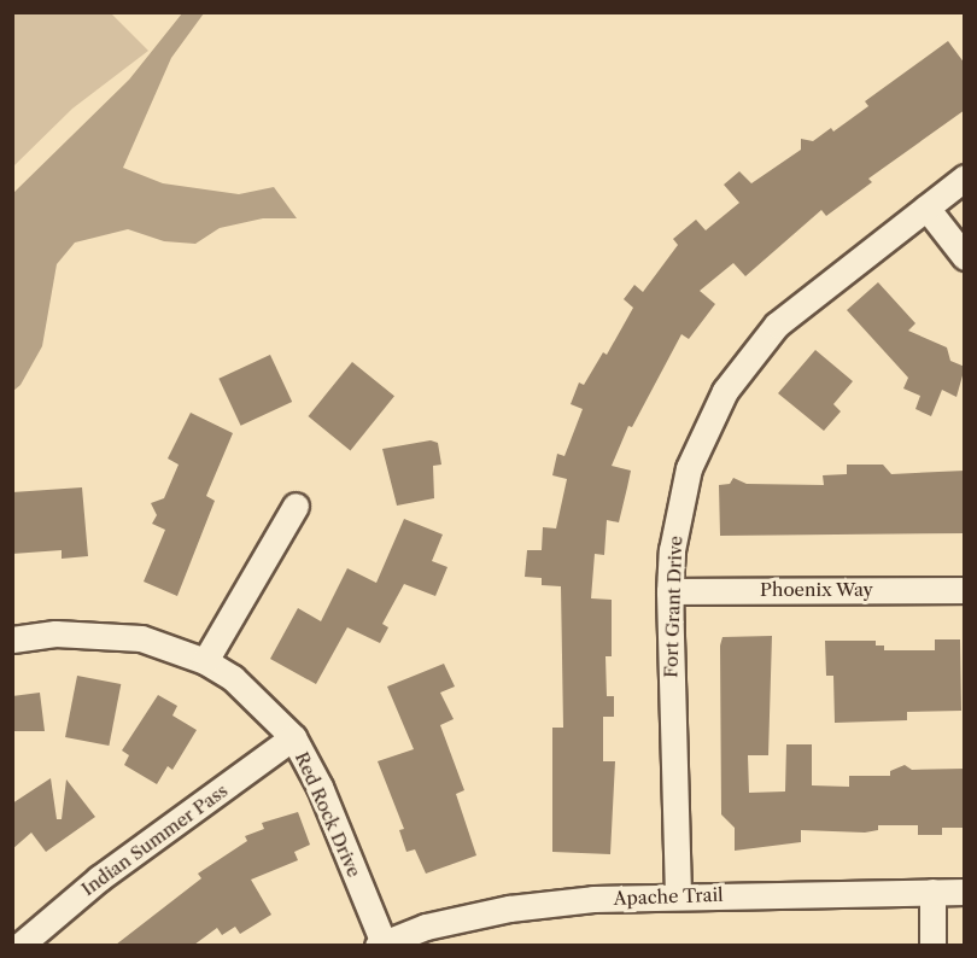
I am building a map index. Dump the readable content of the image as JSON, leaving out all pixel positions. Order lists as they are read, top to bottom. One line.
{"streets":{"street":["Phoenix Way","Fort Grant Drive","Red Rock Drive","Indian Summer Pass","Apache Trail"]},"crossings":[["Phoenix Way","Fort Grant Drive"],["Fort Grant Drive","Apache Trail"],["Red Rock Drive","Indian Summer Pass"],["Red Rock Drive","Apache Trail"]]}
